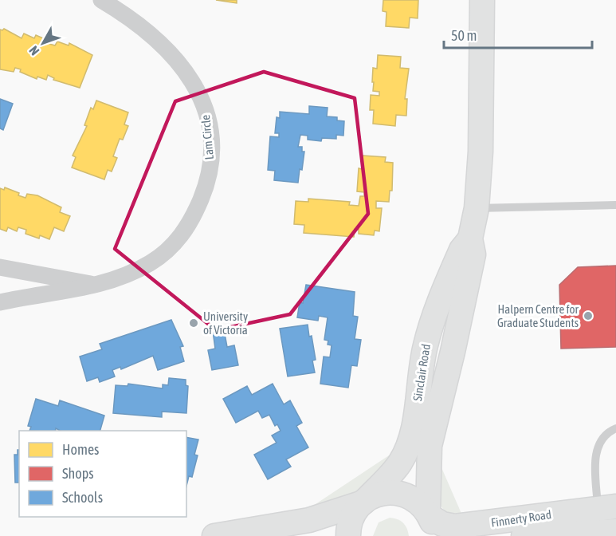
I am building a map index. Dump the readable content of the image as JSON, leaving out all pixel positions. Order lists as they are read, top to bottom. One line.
{"streets":{"main road":["Sinclair Road","Finnerty Road"],"street":["Lam Circle"]},"crossings":[["Sinclair Road","Finnerty Road"]],"places":["Halpern Centre for Graduate Students","University of Victoria"],"legend":["Homes","Shops","Schools"],"scale_bar":"50 m","north":"bottom left"}
